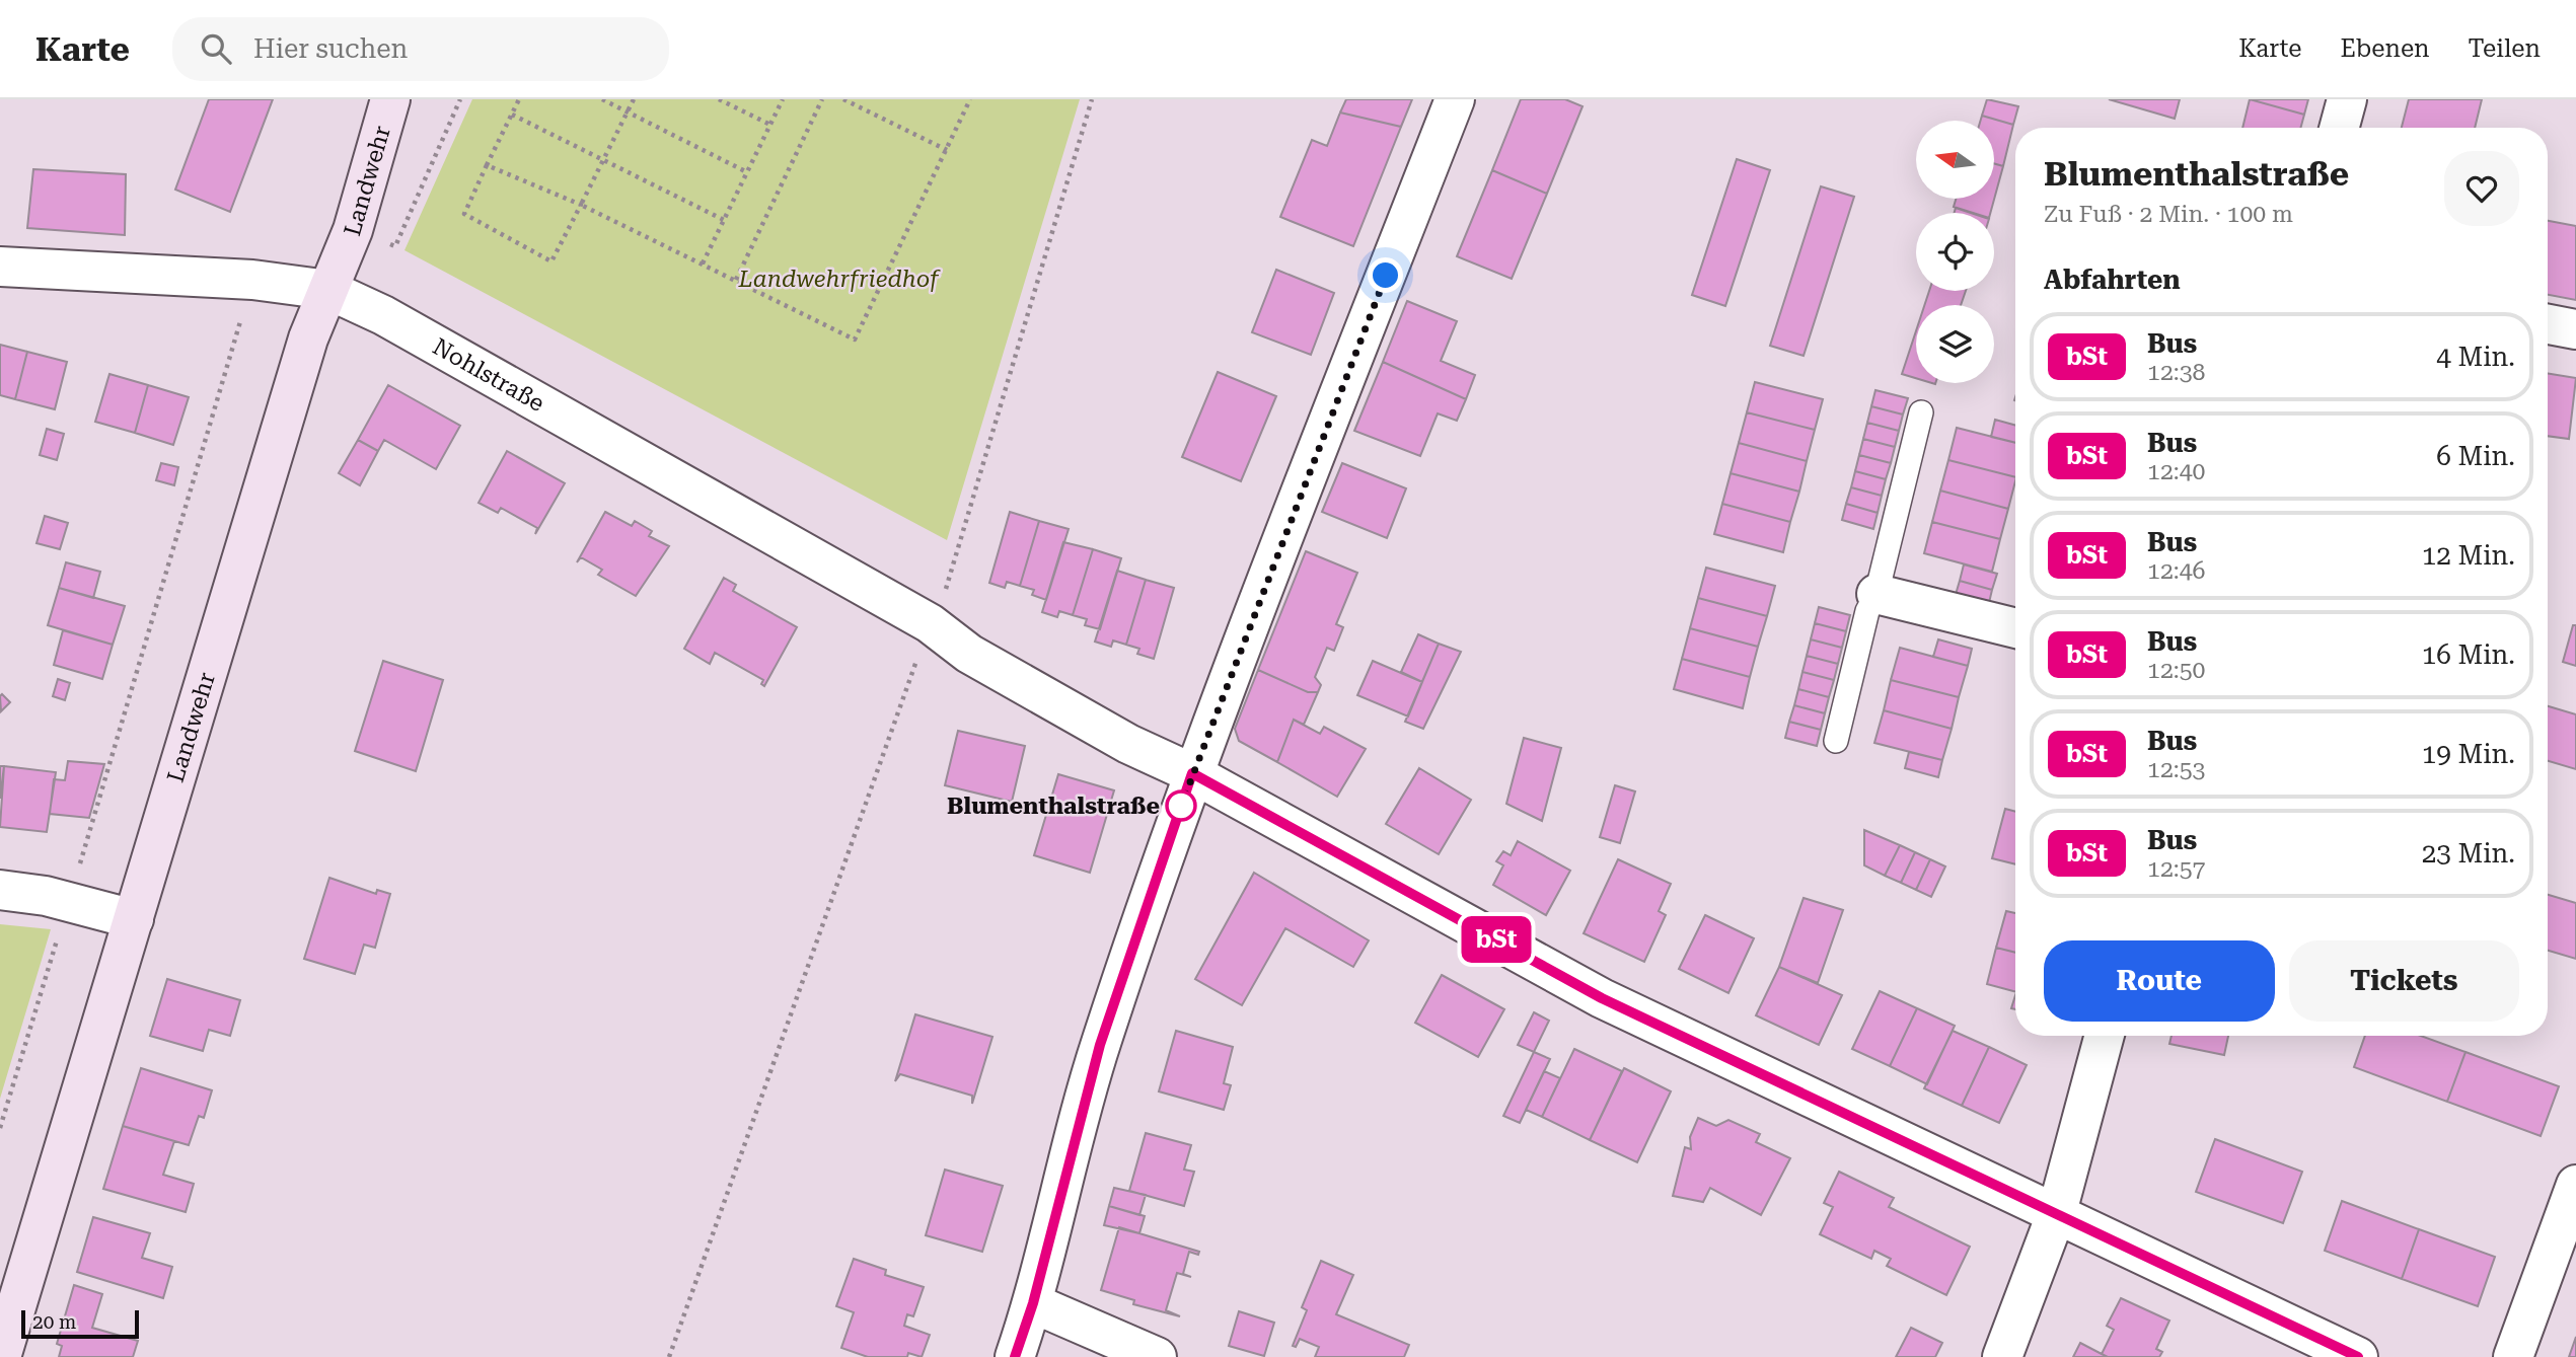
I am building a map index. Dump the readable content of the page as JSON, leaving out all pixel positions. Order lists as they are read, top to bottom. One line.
{"streets":{"street":["Landwehr","Nohlstraße"]},"crossings":[["Landwehr","Nohlstraße"]],"parks":["Landwehrfriedhof"],"places":["Blumenthalstraße"],"lines":["bus line bSt"],"scale_bar":"20 m","north":"left","page":{"header":"Karte","search":"Hier suchen","nav":["Karte","Ebenen","Teilen"],"on_map":"bSt","heading":[["Blumenthalstraße","Zu Fuß · 2 Min. · 100 m"],"Abfahrten"],"list":[{"mark":"bSt","name":"Bus","note":"12:38","value":"4 Min."},{"mark":"bSt","name":"Bus","note":"12:40","value":"6 Min."},{"mark":"bSt","name":"Bus","note":"12:46","value":"12 Min."},{"mark":"bSt","name":"Bus","note":"12:50","value":"16 Min."},{"mark":"bSt","name":"Bus","note":"12:53","value":"19 Min."},{"mark":"bSt","name":"Bus","note":"12:57","value":"23 Min."}],"buttons":["Route","Tickets"],"scale":"20 m"}}
